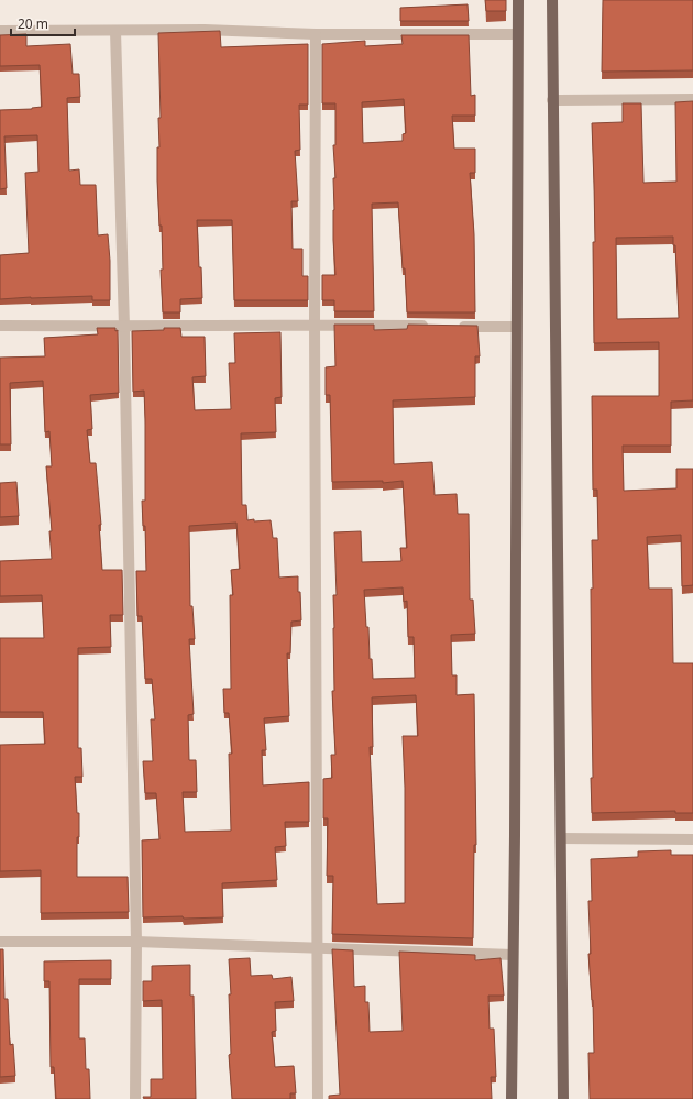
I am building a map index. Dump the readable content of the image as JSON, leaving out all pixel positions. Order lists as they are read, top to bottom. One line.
{"scale_bar":"20 m"}
